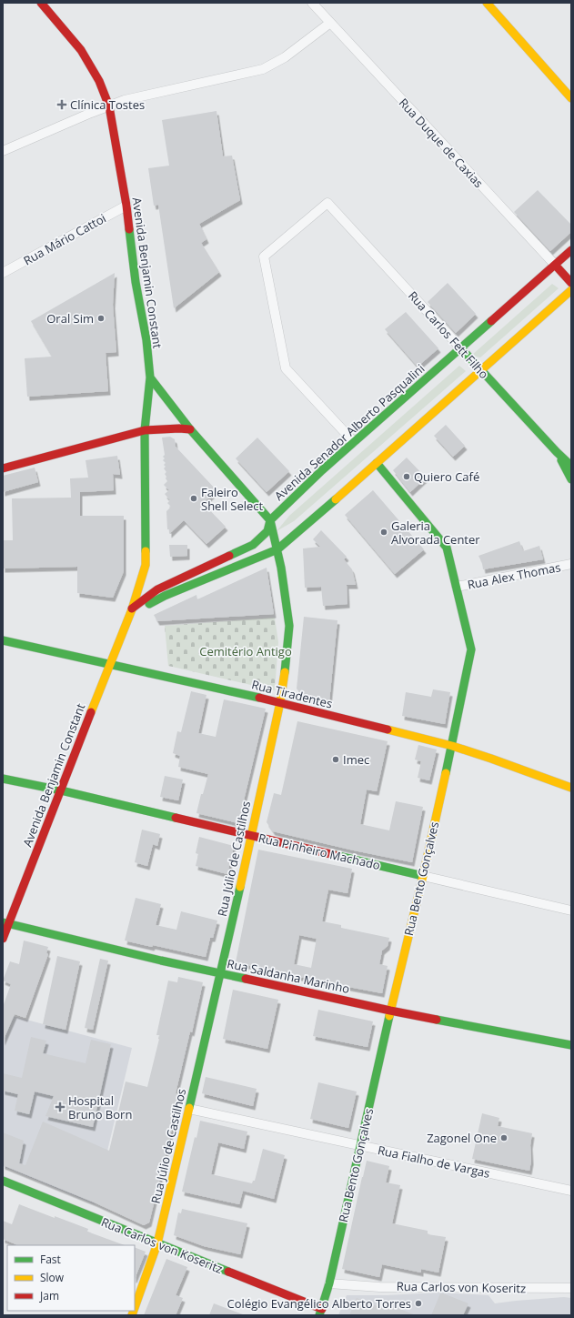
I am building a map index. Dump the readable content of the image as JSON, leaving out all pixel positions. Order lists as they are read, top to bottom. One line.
{"streets":{"main road":["Rua Duque de Caxias","Avenida Benjamin Constant","Rua Carlos Fett Filho","Avenida Senador Alberto Pasqualini","Rua Tiradentes","Rua Pinheiro Machado","Rua Júlio de Castilhos","Rua Bento Gonçalves","Rua Saldanha Marinho","Rua Carlos von Koseritz"],"street":["Rua Mário Cattoi","Rua Alex Thomas","Rua Fialho de Vargas"]},"crossings":[["Rua Duque de Caxias","Avenida Senador Alberto Pasqualini"],["Rua Mário Cattoi","Avenida Benjamin Constant"],["Avenida Benjamin Constant","Avenida Senador Alberto Pasqualini"],["Avenida Benjamin Constant","Rua Tiradentes"],["Avenida Benjamin Constant","Rua Pinheiro Machado"],["Avenida Benjamin Constant","Rua Júlio de Castilhos"],["Avenida Benjamin Constant","Rua Saldanha Marinho"],["Rua Carlos Fett Filho","Avenida Senador Alberto Pasqualini"],["Avenida Senador Alberto Pasqualini","Rua Júlio de Castilhos"],["Rua Alex Thomas","Rua Bento Gonçalves"],["Rua Tiradentes","Rua Júlio de Castilhos"],["Rua Tiradentes","Rua Bento Gonçalves"],["Rua Pinheiro Machado","Rua Júlio de Castilhos"],["Rua Pinheiro Machado","Rua Bento Gonçalves"],["Rua Júlio de Castilhos","Rua Saldanha Marinho"],["Rua Júlio de Castilhos","Rua Fialho de Vargas"],["Rua Júlio de Castilhos","Rua Carlos von Koseritz"],["Rua Bento Gonçalves","Rua Saldanha Marinho"],["Rua Bento Gonçalves","Rua Fialho de Vargas"],["Rua Bento Gonçalves","Rua Carlos von Koseritz"]],"parks":["Cemitério Antigo"],"places":{"health":["Clínica Tostes","Hospital Bruno Born"],"other":["Oral Sim","Quiero Café","Faleiro Shell Select","Galeria Alvorada Center","Imec","Zagonel One","Colégio Evangélico Alberto Torres"]},"legend":["Fast","Slow","Jam"]}
